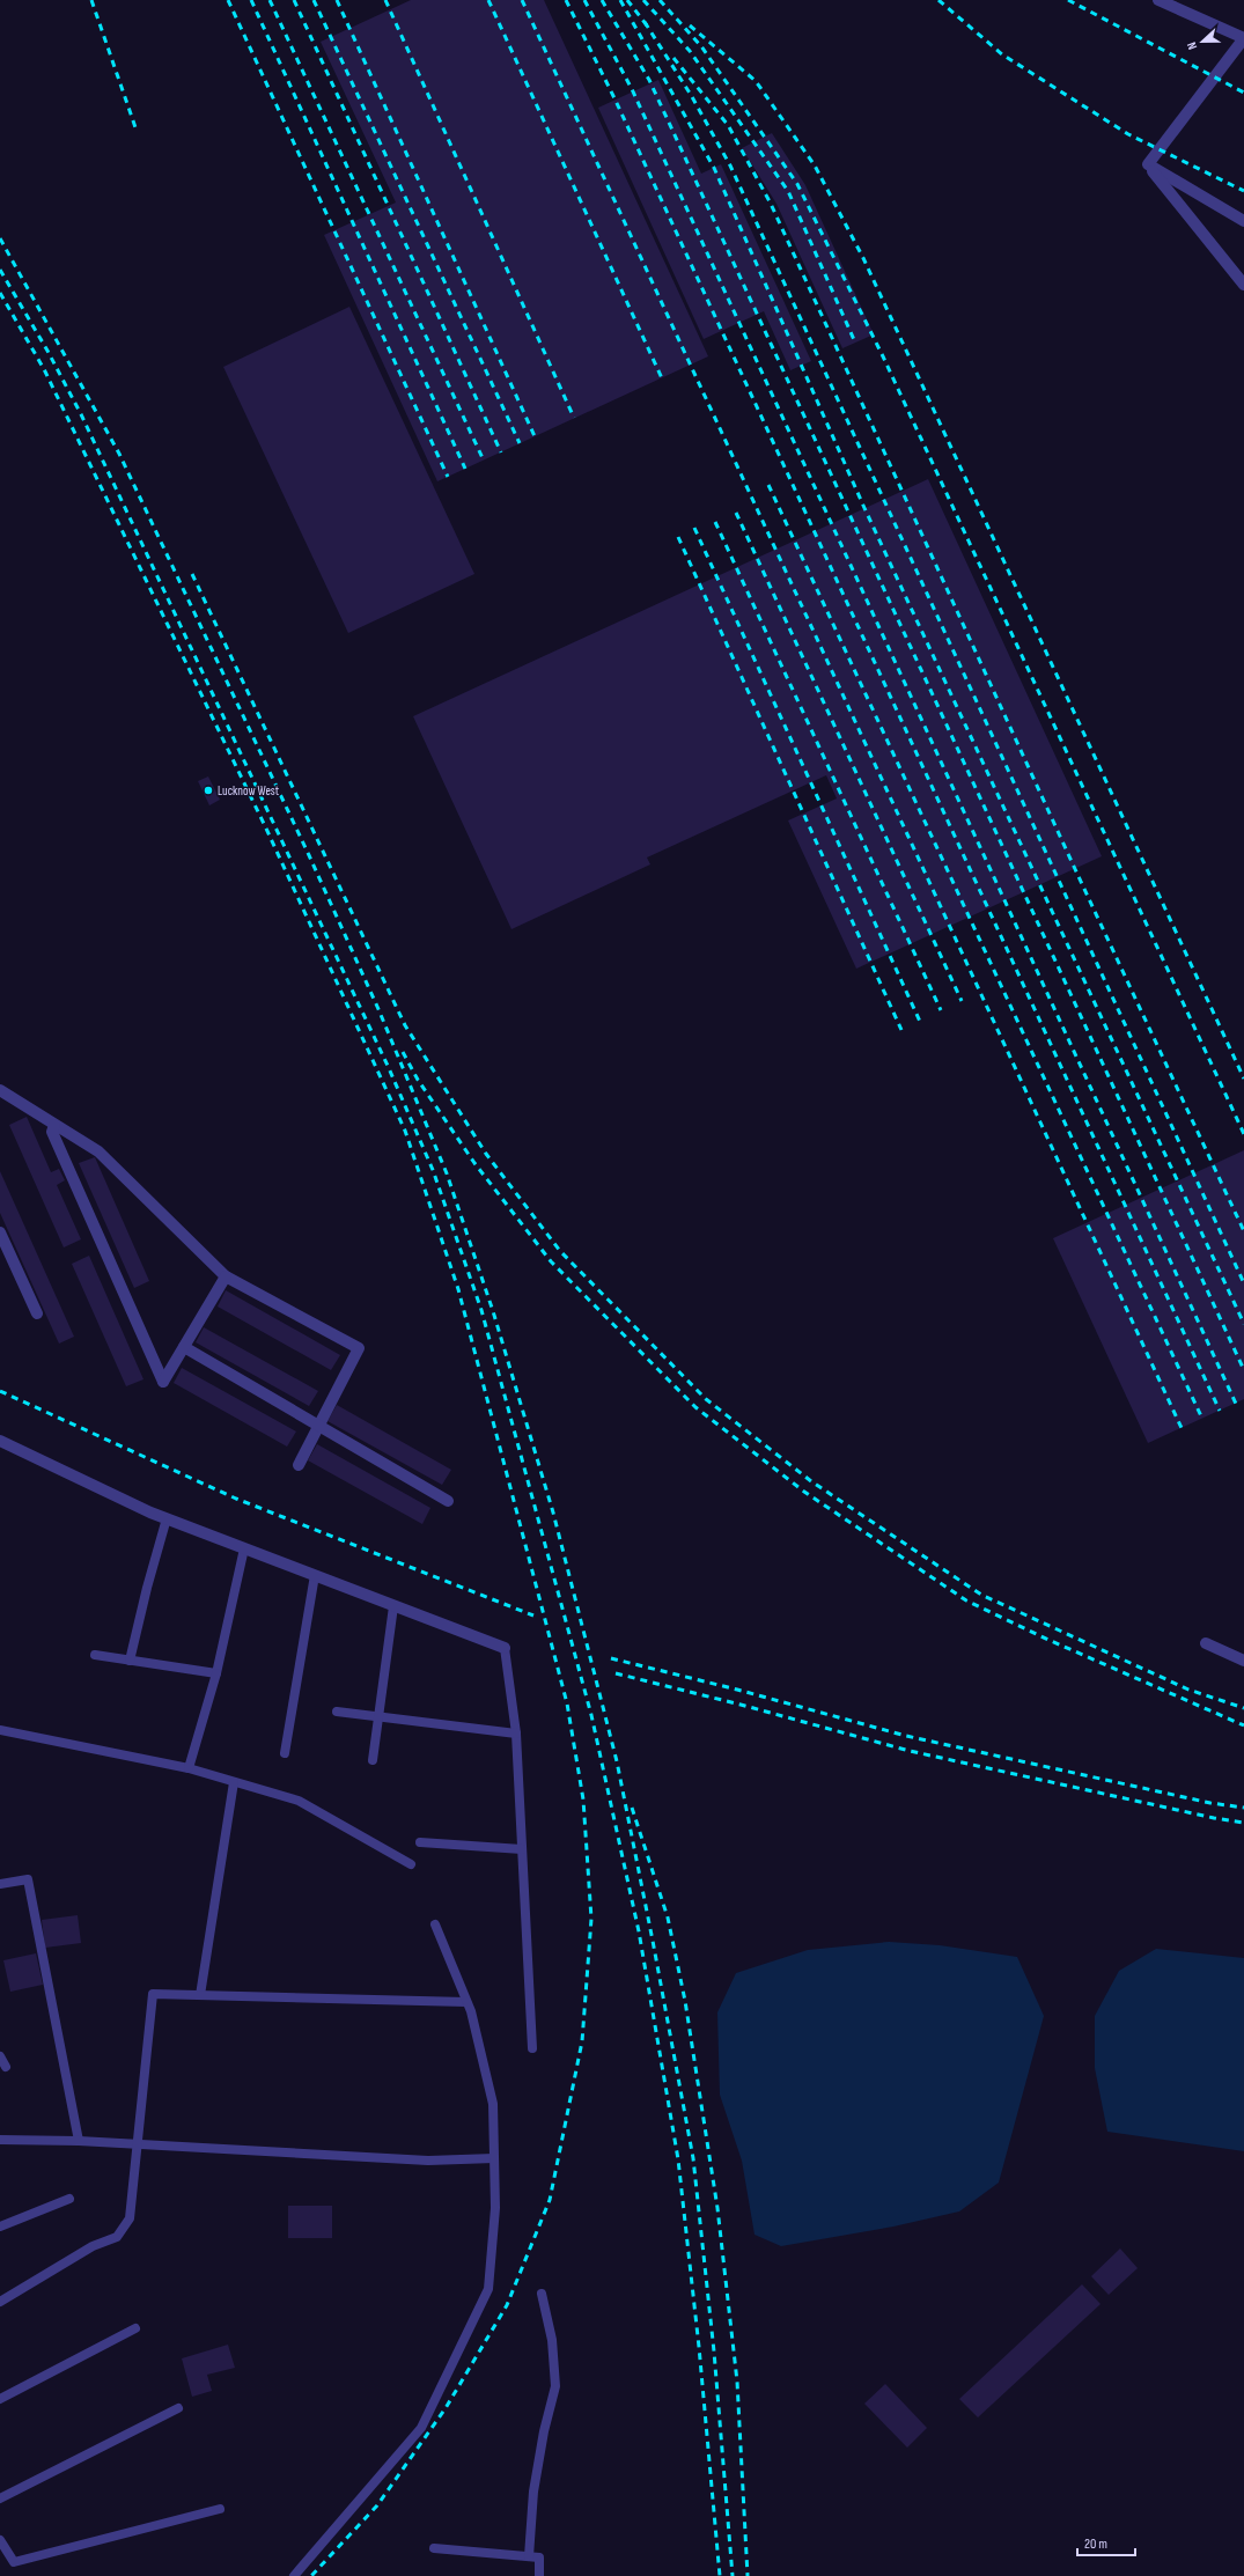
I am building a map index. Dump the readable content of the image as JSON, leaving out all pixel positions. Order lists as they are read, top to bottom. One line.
{"places":["Lucknow West"],"scale_bar":"20 m","north":"left"}
